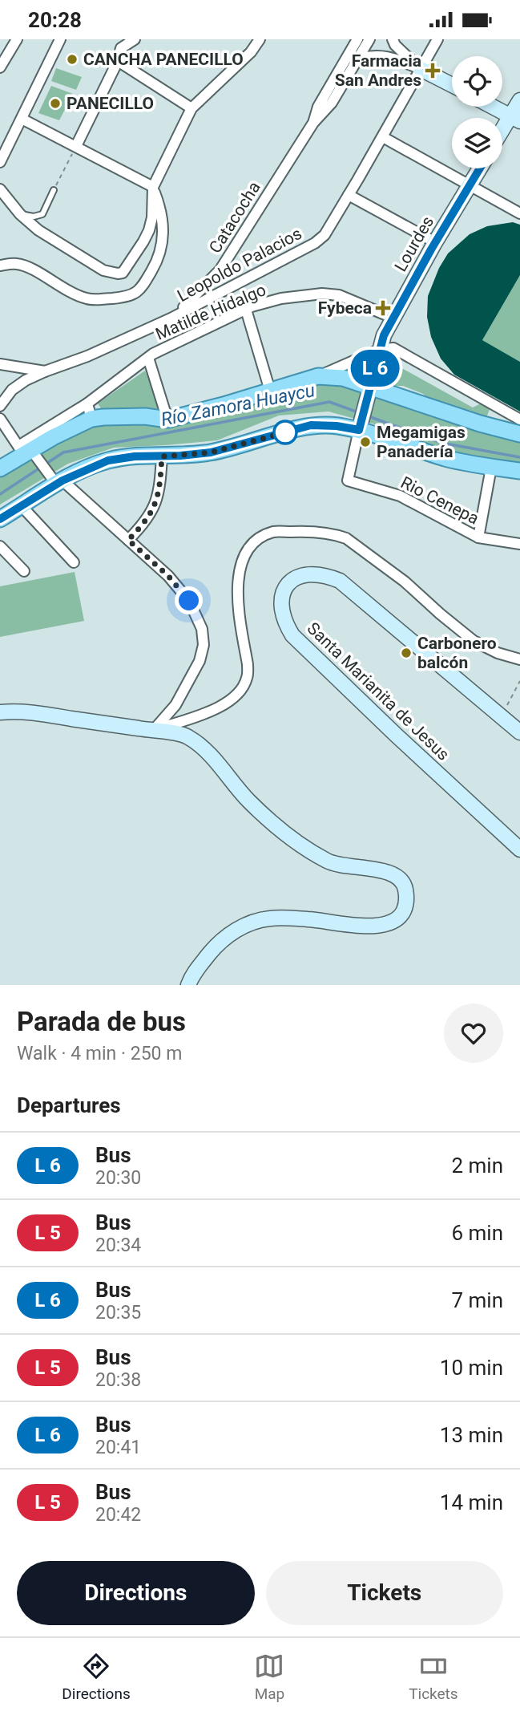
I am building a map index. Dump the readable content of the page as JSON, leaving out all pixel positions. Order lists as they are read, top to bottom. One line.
{"streets":{"street":["Catacocha","Lourdes","Leopoldo Palacios","Matilde Hidalgo","Rio Cenepa","Santa Marianita de Jesus"]},"crossings":[["Catacocha","Leopoldo Palacios"],["Lourdes","Matilde Hidalgo"],["Lourdes","Rio Cenepa"]],"water":["Río Zamora Huaycu"],"places":{"other":["CANCHA PANECILLO","PANECILLO","Megamigas Panadería","Carbonero balcón"],"health":["Farmacia San Andres","Fybeca"]},"page":{"status":"20:28","on_map":"L 6","heading":[["Parada de bus","Walk · 4 min · 250 m"],"Departures"],"list":[{"mark":"L 6","name":"Bus","note":"20:30","value":"2 min"},{"mark":"L 5","name":"Bus","note":"20:34","value":"6 min"},{"mark":"L 6","name":"Bus","note":"20:35","value":"7 min"},{"mark":"L 5","name":"Bus","note":"20:38","value":"10 min"},{"mark":"L 6","name":"Bus","note":"20:41","value":"13 min"},{"mark":"L 5","name":"Bus","note":"20:42","value":"14 min"}],"buttons":["Directions","Tickets"],"tabs":["Directions","Map","Tickets"]}}
